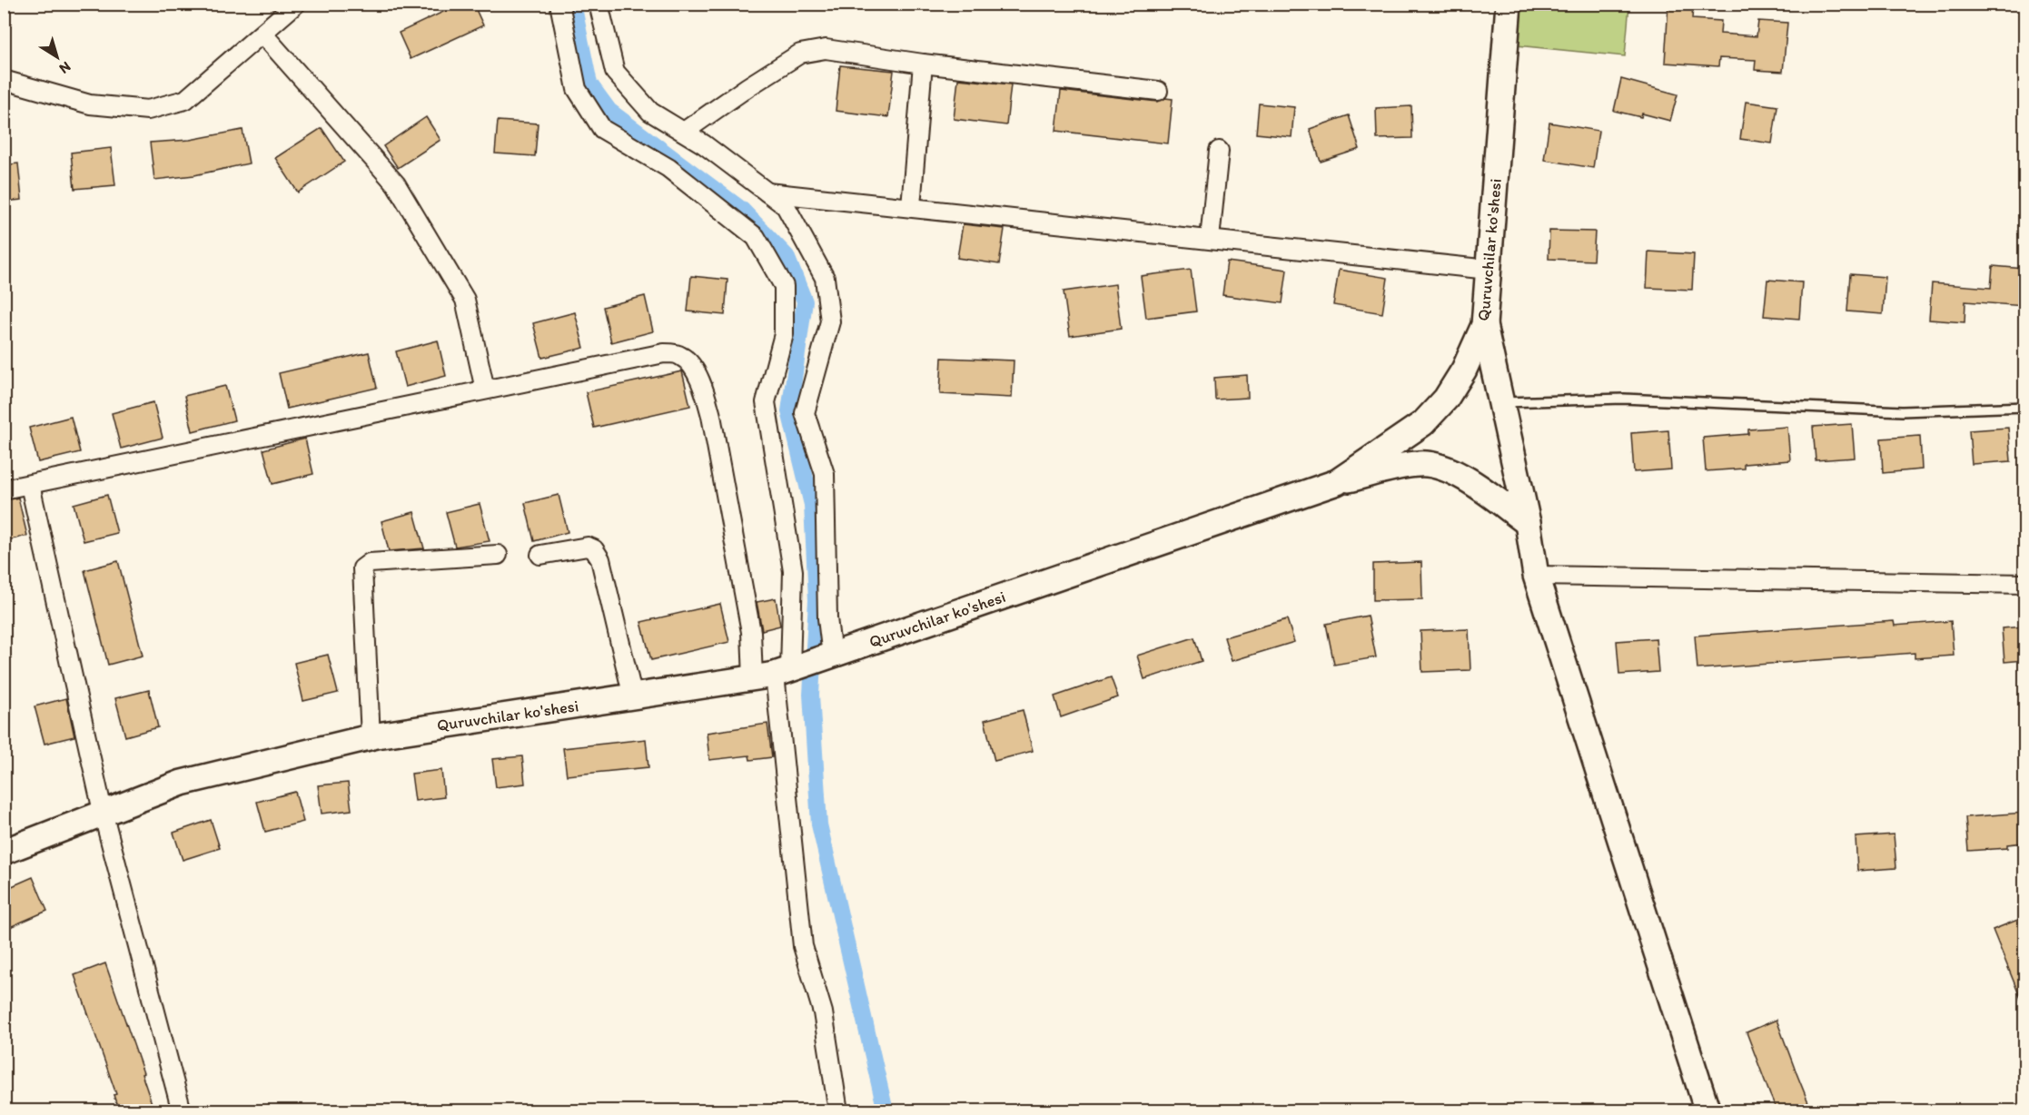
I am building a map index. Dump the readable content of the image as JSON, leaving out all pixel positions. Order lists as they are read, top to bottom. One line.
{"streets":{"main road":["Quruvchilar ko'shesi"]},"north":"bottom right"}
